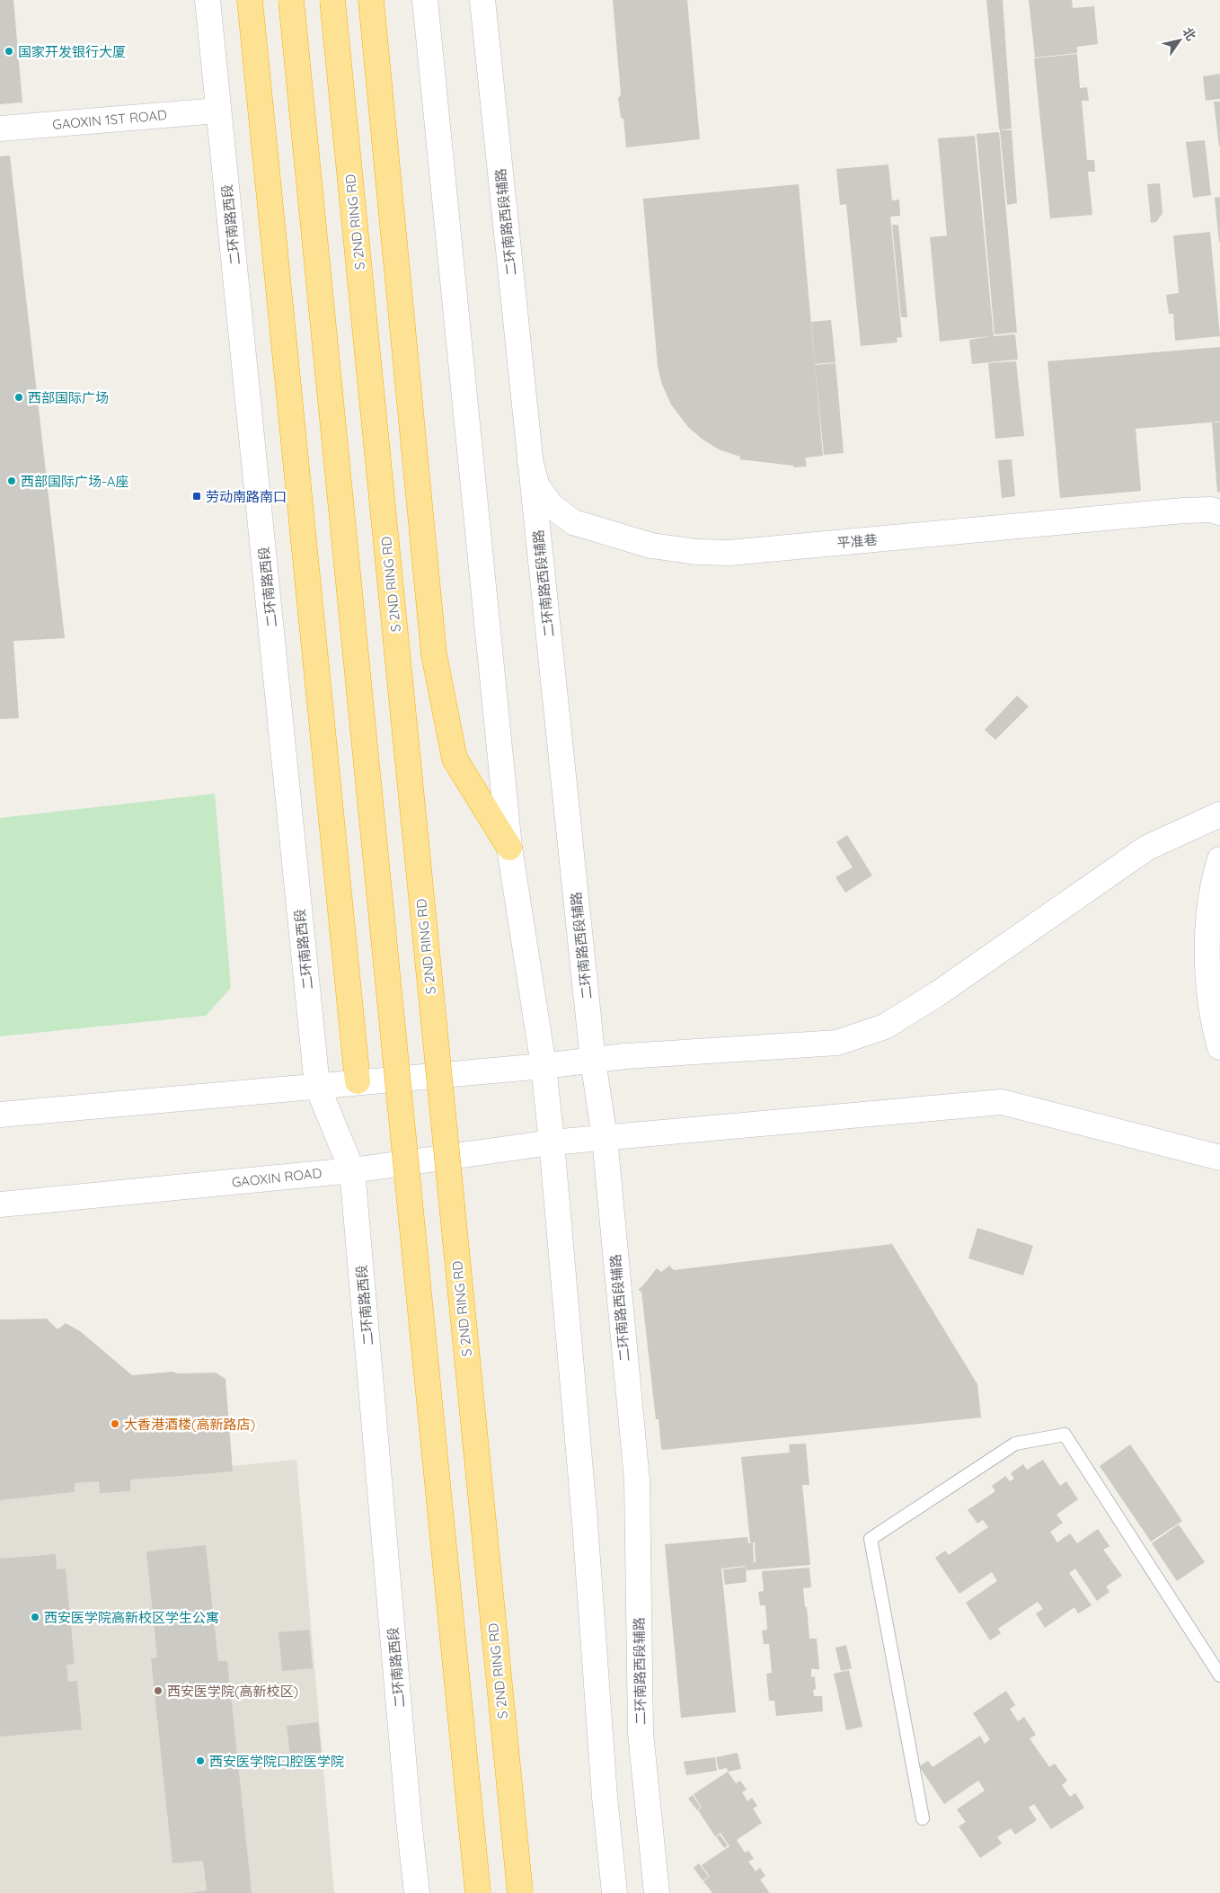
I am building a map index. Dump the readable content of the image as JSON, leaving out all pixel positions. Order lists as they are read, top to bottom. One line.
{"streets":{"highway":["S 2ND RING RD"],"main road":["GAOXIN 1ST ROAD","二环南路西段辅路","二环南路西段","平准巷","GAOXIN ROAD"]},"crossings":[["GAOXIN 1ST ROAD","二环南路西段"],["二环南路西段辅路","平准巷"],["二环南路西段辅路","GAOXIN ROAD"],["二环南路西段","GAOXIN ROAD"]],"places":{"other":["国家开发银行大厦","西部国际广场","西部国际广场-A座","大香港酒楼(高新路店)","西安医学院高新校区学生公寓","西安医学院(高新校区)","西安医学院口腔医学院"],"transit":["劳动南路南口"]},"north":"top right"}
